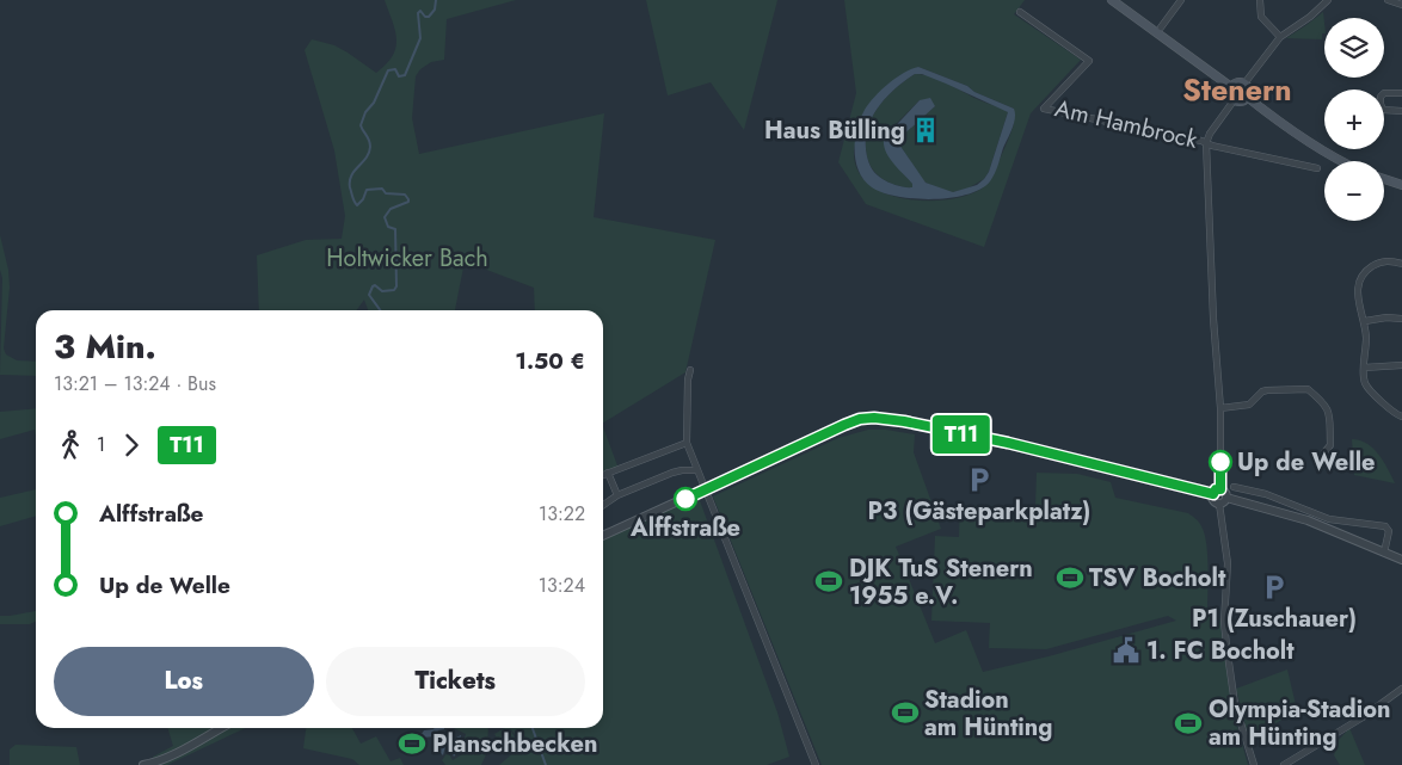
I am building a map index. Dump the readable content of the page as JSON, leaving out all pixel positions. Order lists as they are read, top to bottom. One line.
{"streets":{"street":["Am Hambrock"]},"districts":["Stenern"],"parks":["Holtwicker Bach"],"places":{"building":["Haus Bülling"],"other":["Up de Welle","Alffstraße"],"parking":["P3 (Gästeparkplatz)","P1 (Zuschauer)"],"sports":["TSV Bocholt","DJK TuS Stenern 1955 e.V.","Stadion am Hünting","Olympia-Stadion am Hünting","Planschbecken"],"public building":["1. FC Bocholt"]},"lines":["bus line T11"],"page":{"on_map":"T11","map_buttons":["+","−"],"heading":["3 Min.","13:21 – 13:24 · Bus","1.50 €"],"legs":["1","T11"],"list":[{"name":"Alffstraße","value":"13:22"},{"name":"Up de Welle","value":"13:24"}],"buttons":["Los","Tickets"]}}
